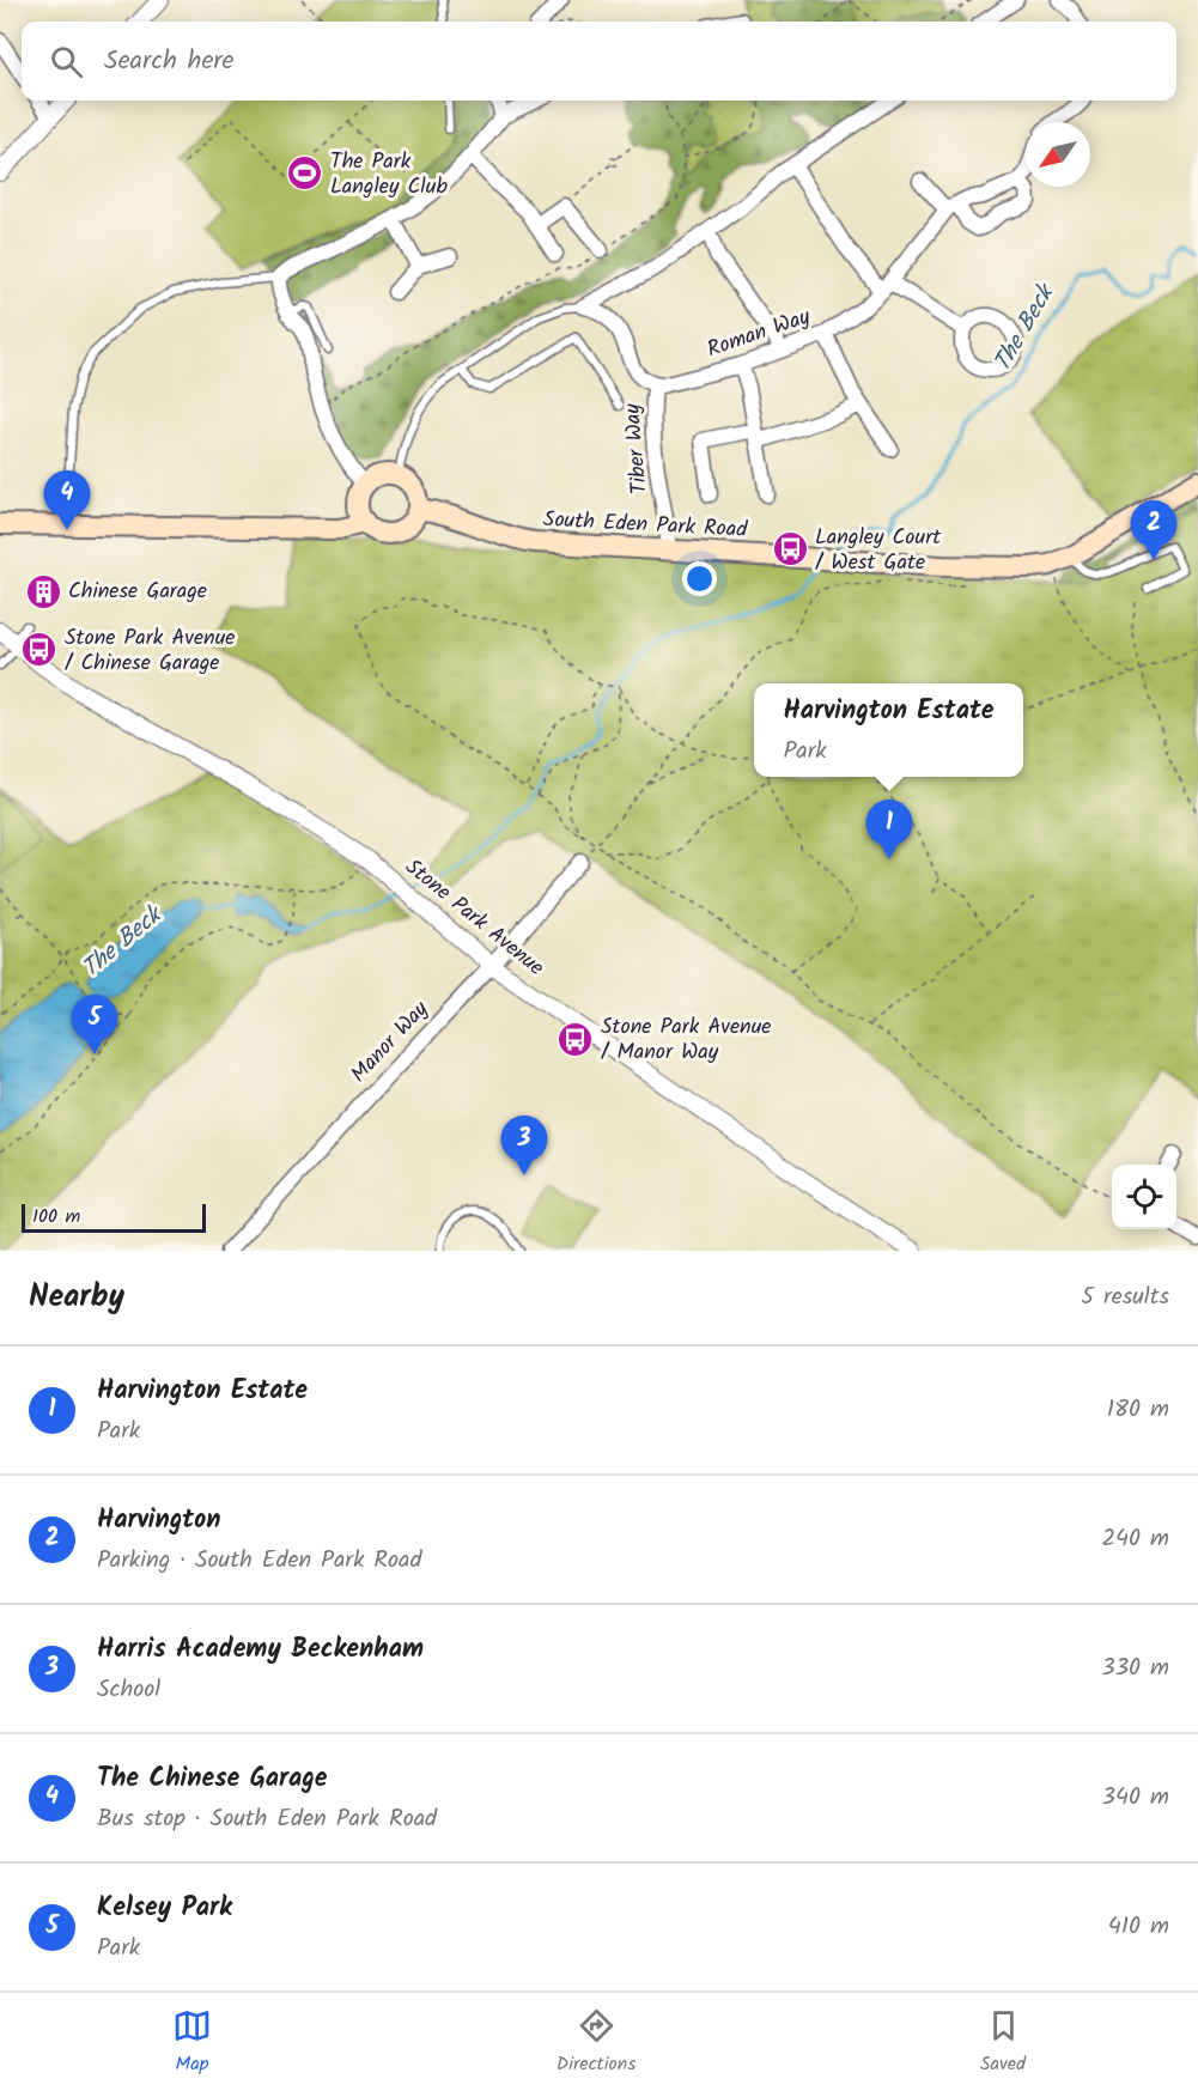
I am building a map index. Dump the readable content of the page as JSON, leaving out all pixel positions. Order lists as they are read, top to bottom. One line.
{"streets":{"main road":["South Eden Park Road"],"street":["Roman Way","Tiber Way","Stone Park Avenue","Manor Way"]},"crossings":[["Roman Way","Tiber Way"],["Tiber Way","South Eden Park Road"],["Stone Park Avenue","Manor Way"]],"water":["The Beck"],"places":{"sports":["The Park Langley Club"],"bus stop":["Langley Court / West Gate","Stone Park Avenue / Chinese Garage","Stone Park Avenue / Manor Way"],"building":["Chinese Garage"]},"scale_bar":"100 m","north":"bottom left","page":{"search":"Search here","pins":["4","2","1","5","3"],"popup":["Harvington Estate","Park"],"scale":"100 m","heading":["Nearby","5 results"],"list":[{"mark":"1","name":"Harvington Estate","note":"Park","value":"180 m"},{"mark":"2","name":"Harvington","note":"Parking · South Eden Park Road","value":"240 m"},{"mark":"3","name":"Harris Academy Beckenham","note":"School","value":"330 m"},{"mark":"4","name":"The Chinese Garage","note":"Bus stop · South Eden Park Road","value":"340 m"},{"mark":"5","name":"Kelsey Park","note":"Park","value":"410 m"}],"nav":["Map","Directions","Saved"]}}
